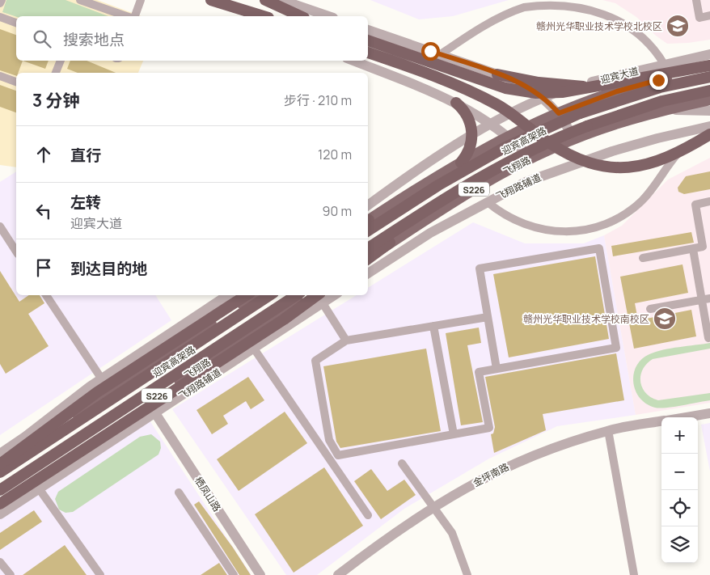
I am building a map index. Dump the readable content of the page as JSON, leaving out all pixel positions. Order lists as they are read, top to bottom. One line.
{"streets":{"highway":["迎宾高架路"],"main road":["迎宾大道","飞翔路","S226"],"street":["飞翔路辅道","金坪南路","栖凤山路"]},"crossings":[["飞翔路","S226"],["飞翔路辅道","栖凤山路"]],"places":{"school or university":["赣州光华职业技术学校北校区","赣州光华职业技术学校南校区"]},"page":{"search":"搜索地点","heading":["3 分钟","步行 · 210 m"],"list":[["直行","120 m"],["左转","迎宾大道","90 m"],"到达目的地"],"map_buttons":["+","−"]}}
